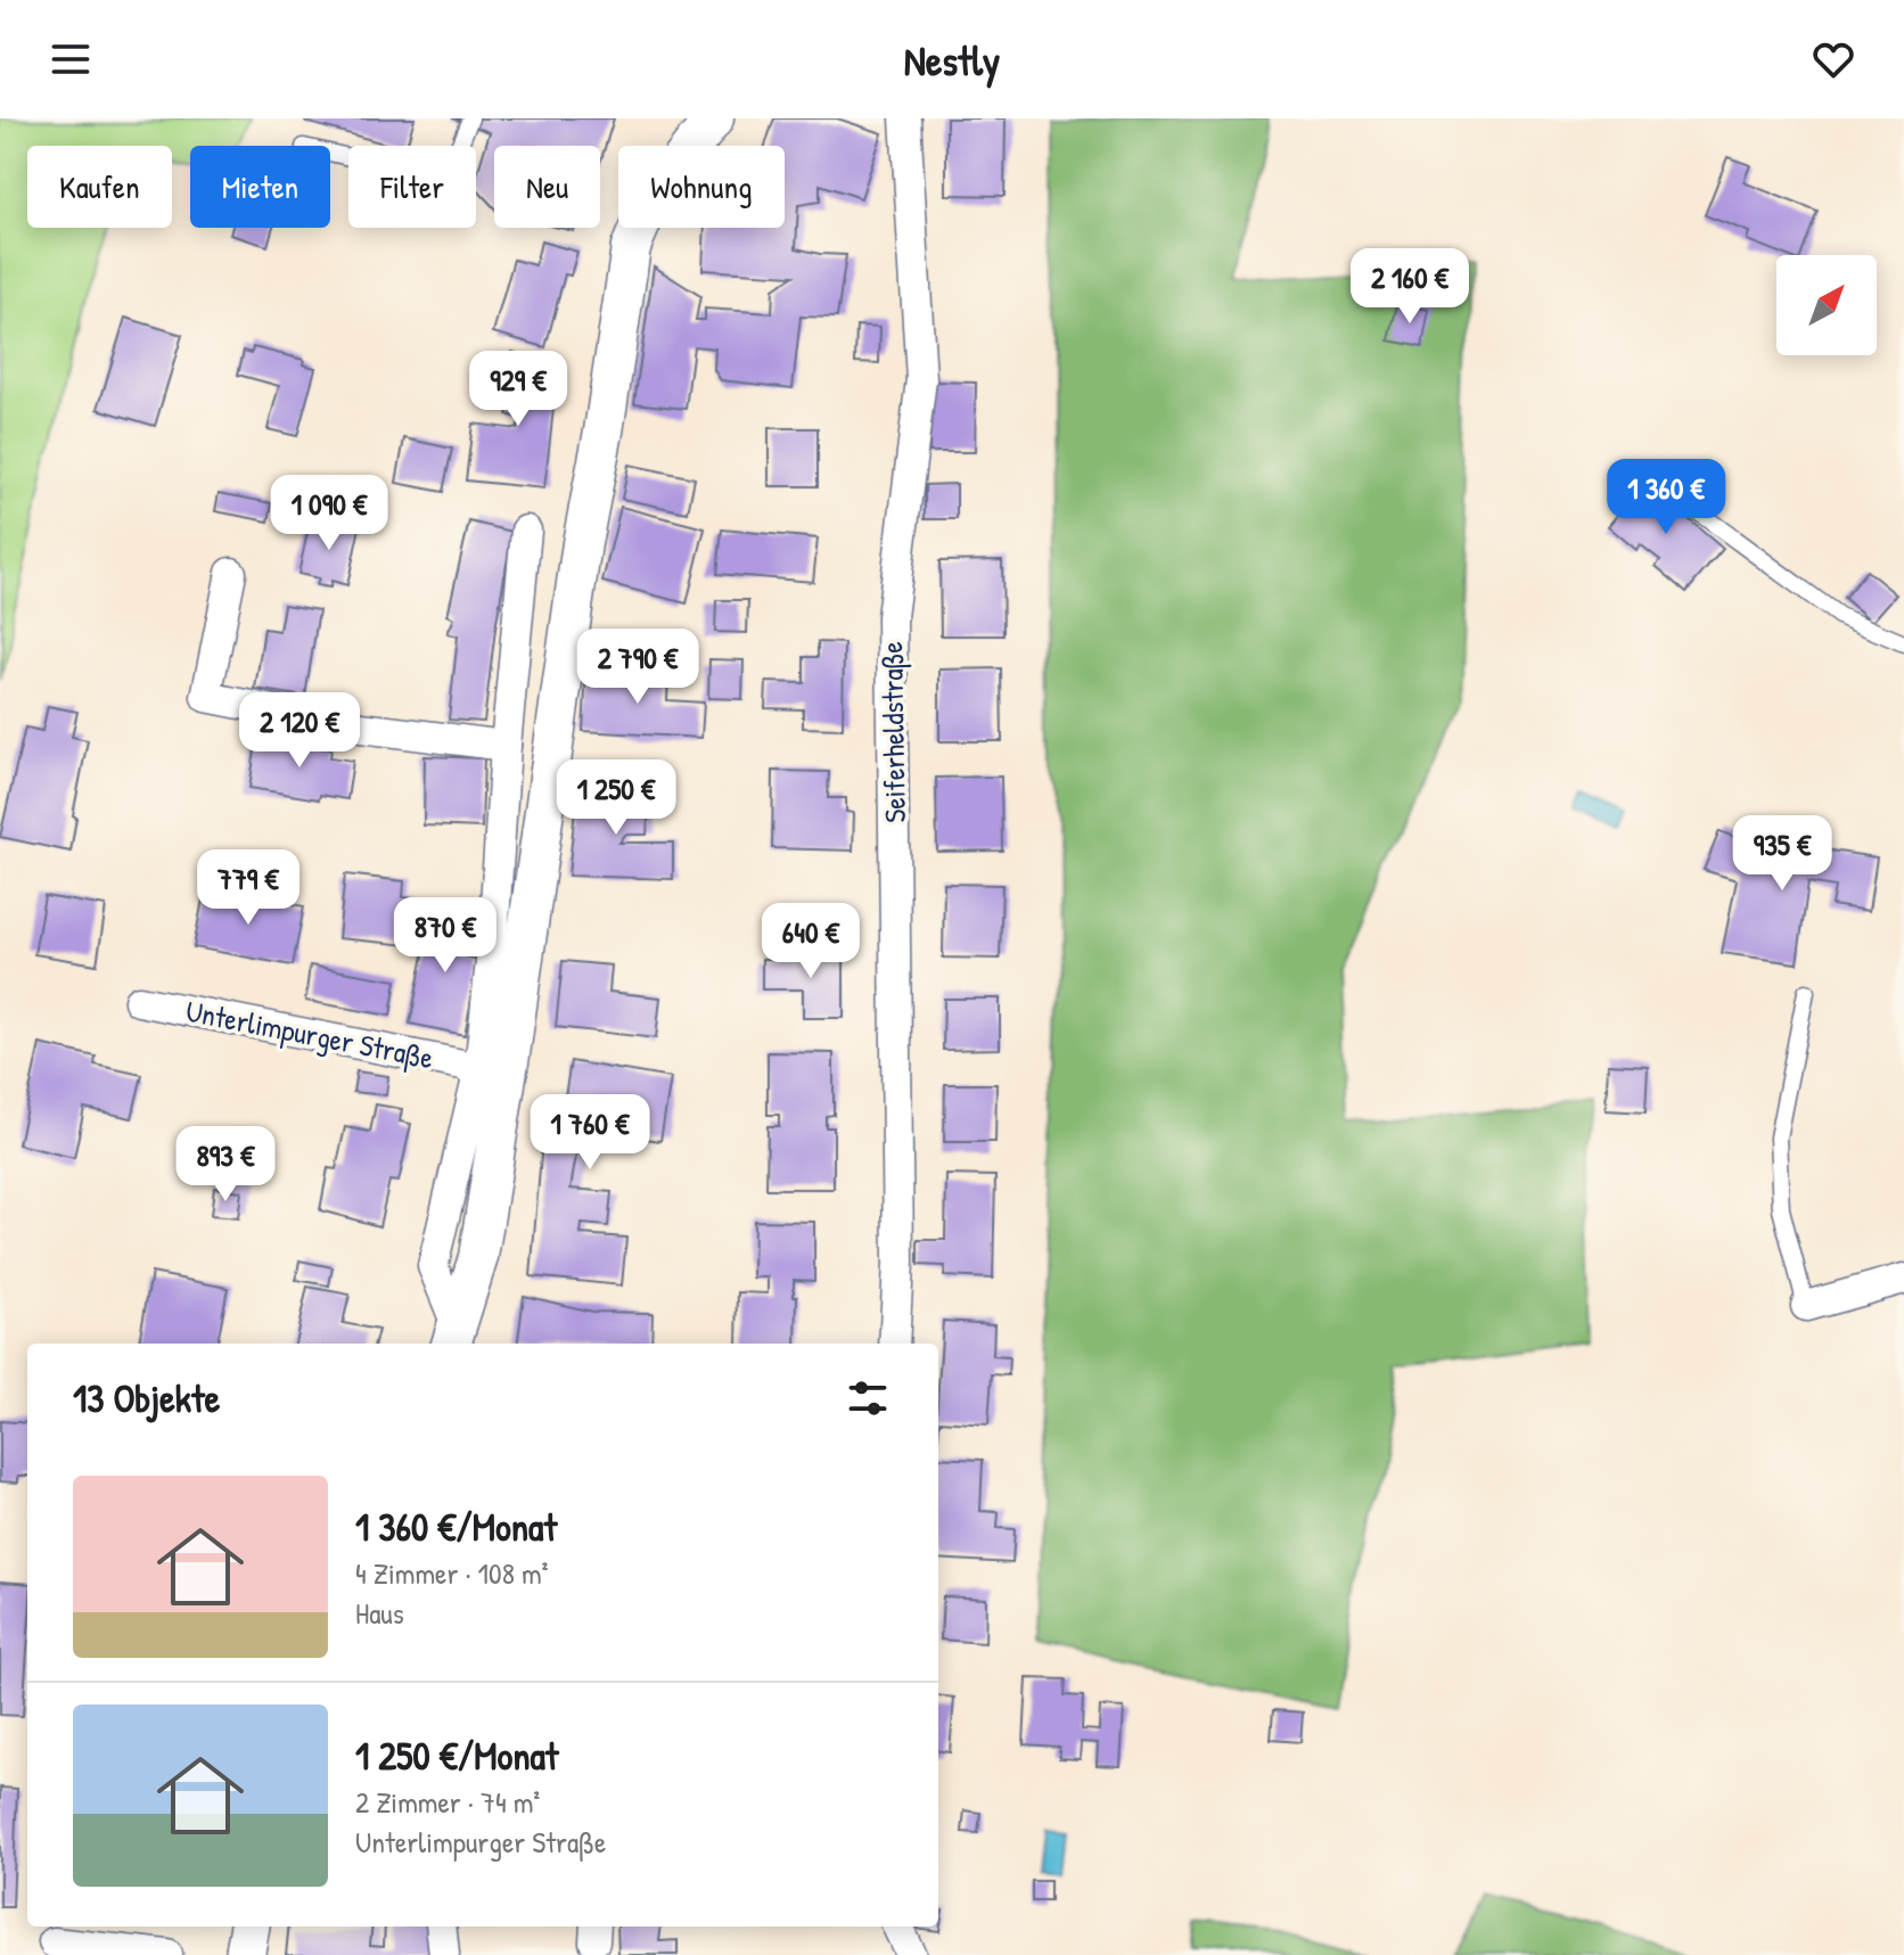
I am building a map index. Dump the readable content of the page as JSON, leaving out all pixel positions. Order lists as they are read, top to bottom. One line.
{"streets":{"street":["Seiferheldstraße","Unterlimpurger Straße"]},"north":"top right","page":{"header":"Nestly","chip":["Kaufen","Mieten","Filter","Neu","Wohnung"],"price":["2 160 €","929 €","1 360 €","1 090 €","2 790 €","2 120 €","1 250 €","935 €","779 €","870 €","640 €","1 760 €","893 €"],"heading":"13 Objekte","list":[{"name":"1 360 €/Monat","note":"4 Zimmer · 108 m² · Haus"},{"name":"1 250 €/Monat","note":"2 Zimmer · 74 m² · Unterlimpurger Straße"}]}}
